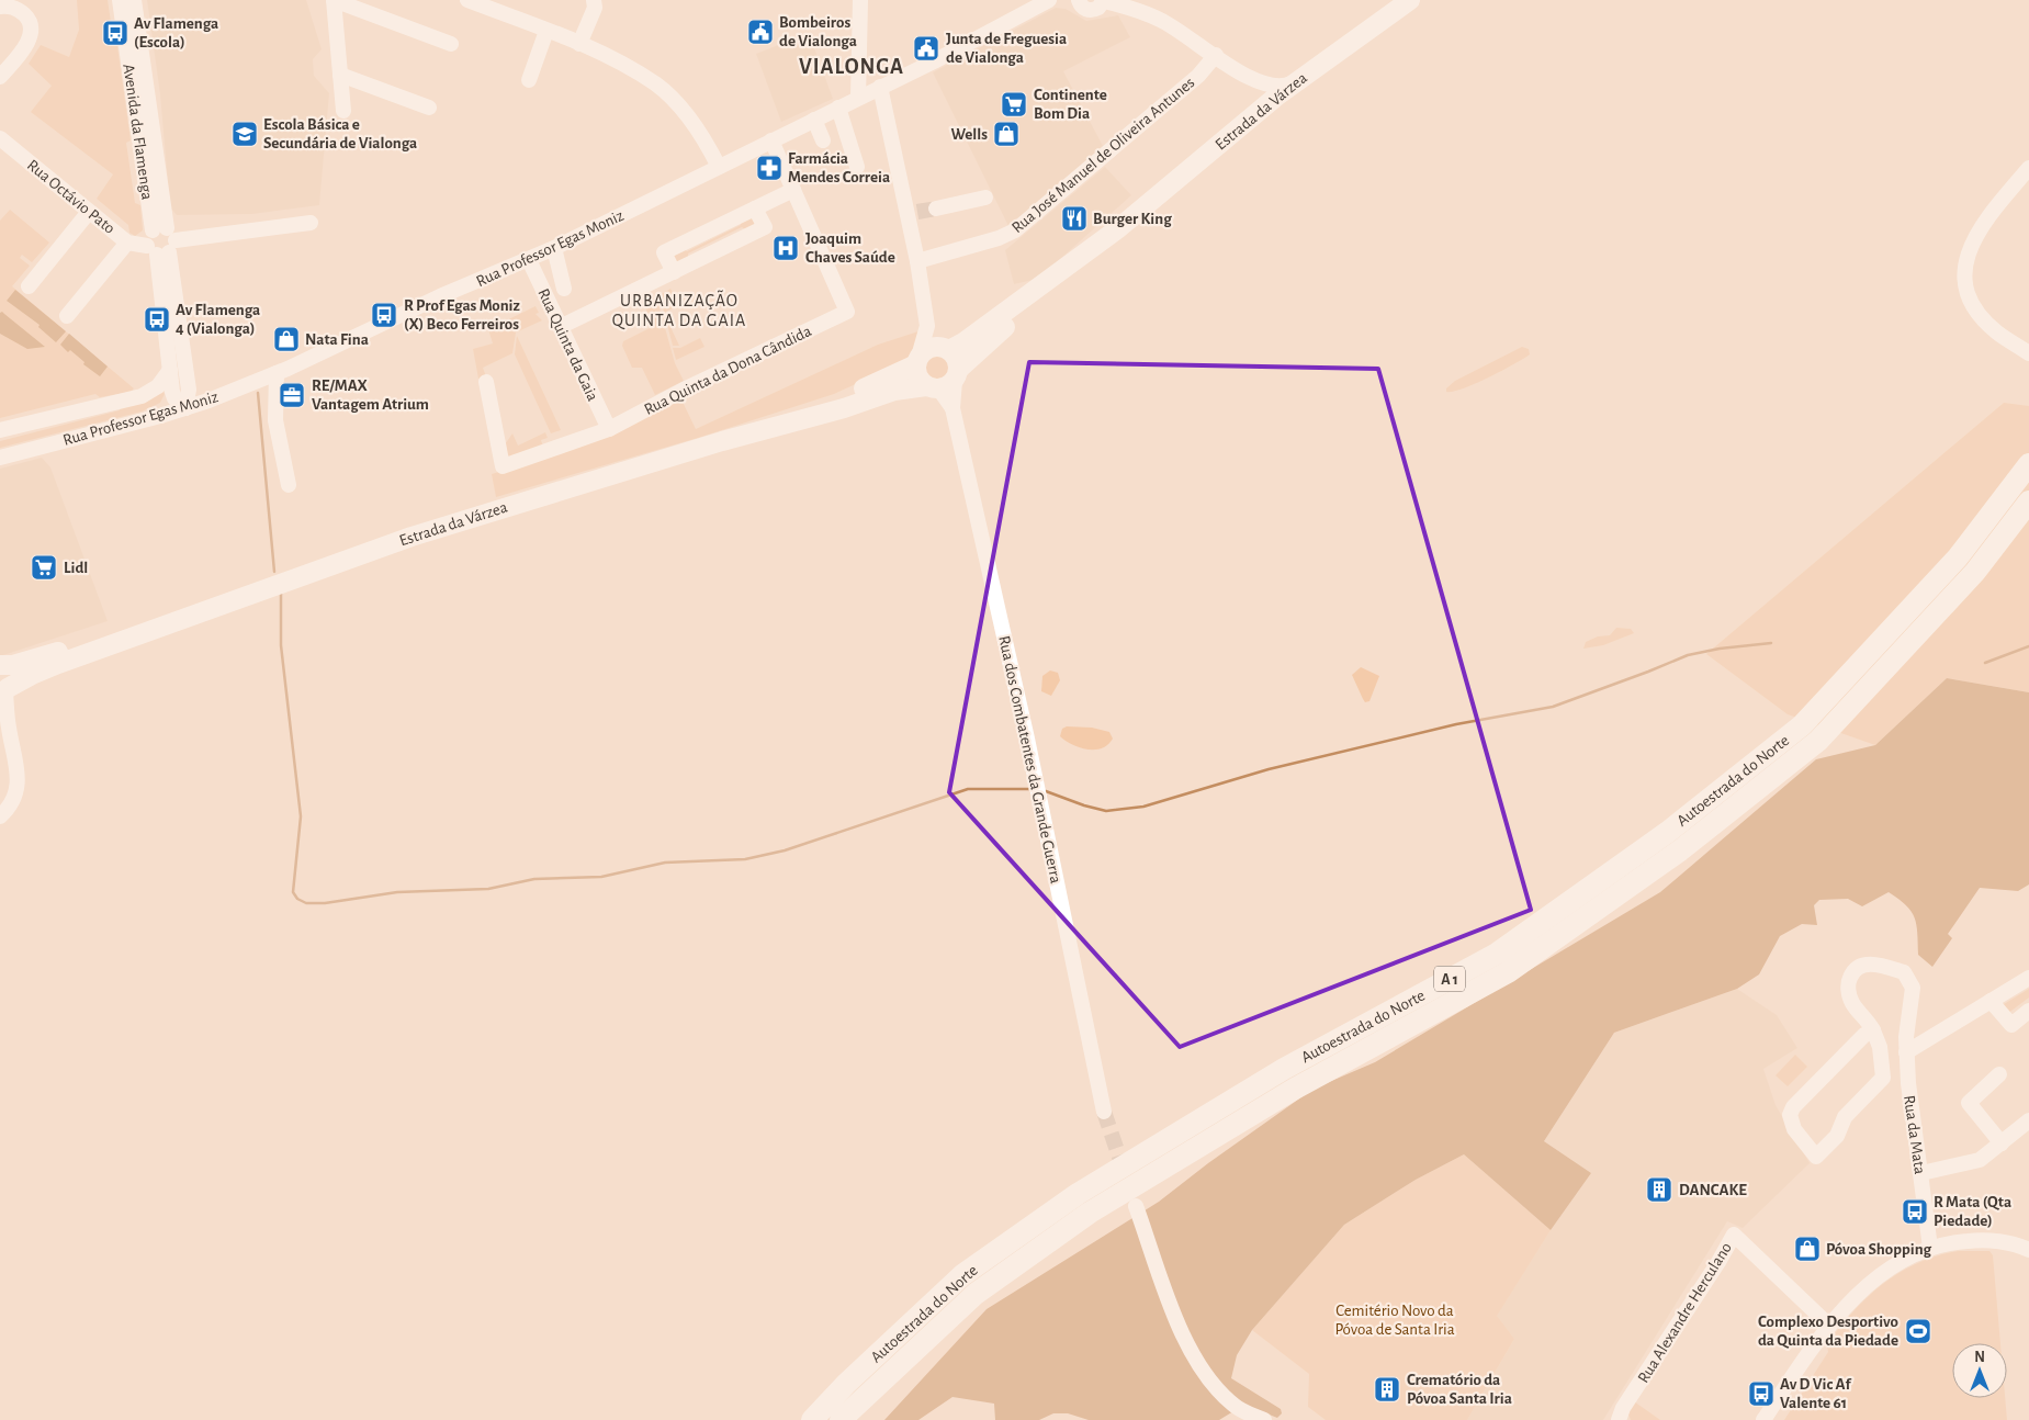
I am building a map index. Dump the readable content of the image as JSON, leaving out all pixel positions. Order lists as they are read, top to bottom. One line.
{"streets":{"highway":["Autoestrada do Norte","A 1"],"main road":["Estrada da Várzea"],"street":["Avenida da Flamenga","Rua José Manuel de Oliveira Antunes","Rua Octávio Pato","Rua Professor Egas Moniz","Rua Quinta da Gaia","Rua Quinta da Dona Cândida","Rua dos Combatentes da Grande Guerra","Rua da Mata","Rua Alexandre Herculano"]},"crossings":[["Estrada da Várzea","Rua dos Combatentes da Grande Guerra"],["Avenida da Flamenga","Rua Octávio Pato"],["Rua Professor Egas Moniz","Rua Quinta da Gaia"],["Rua Quinta da Gaia","Rua Quinta da Dona Cândida"]],"districts":["VIALONGA","URBANIZAÇÃO QUINTA DA GAIA"],"parks":["Cemitério Novo da Póvoa de Santa Iria"],"places":{"public building":["Bombeiros de Vialonga","Junta de Freguesia de Vialonga"],"bus stop":["Av Flamenga (Escola)","R Prof Egas Moniz (X) Beco Ferreiros","Av Flamenga 4 (Vialonga)","R Mata (Qta Piedade)","Av D Vic Af Valente 61"],"supermarket":["Continente Bom Dia","Lidl"],"school or university":["Escola Básica e Secundária de Vialonga"],"shop":["Wells","Nata Fina","Póvoa Shopping"],"pharmacy":["Farmácia Mendes Correia"],"restaurant":["Burger King"],"hospital":["Joaquim Chaves Saúde"],"office":["RE/MAX Vantagem Atrium"],"building":["DANCAKE","Crematório da Póvoa Santa Iria"],"sports":["Complexo Desportivo da Quinta da Piedade"]},"north":"top"}
